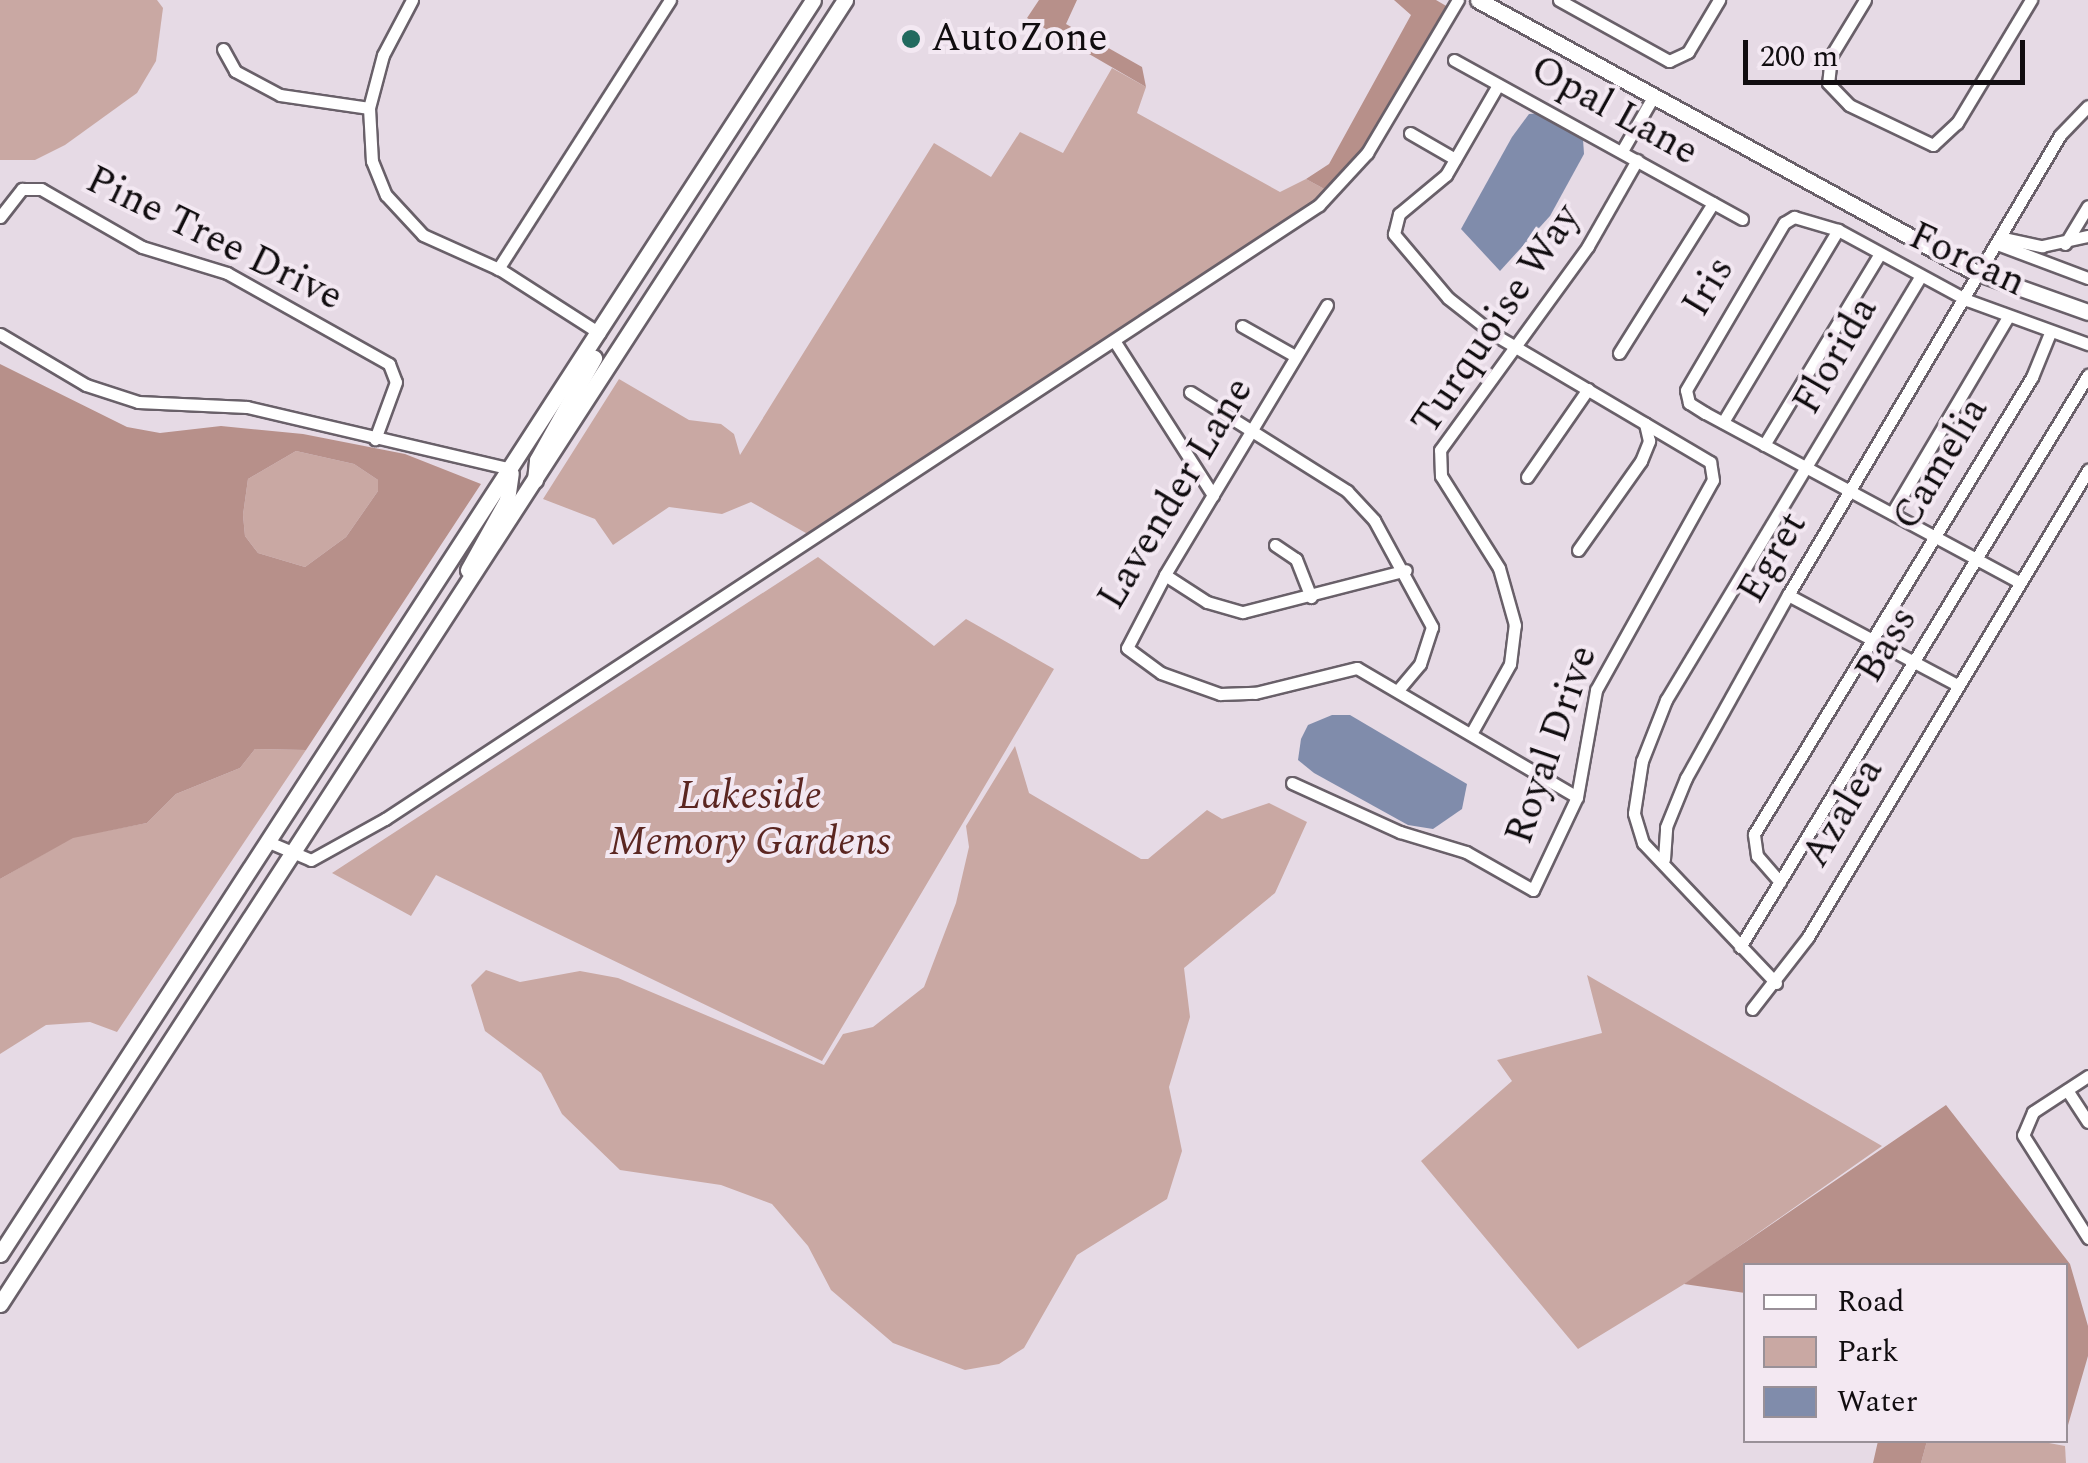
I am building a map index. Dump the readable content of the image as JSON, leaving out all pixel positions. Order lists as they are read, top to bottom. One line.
{"streets":{"street":["Opal Lane","Pine Tree Drive","Forcan","Iris","Turquoise Way","Florida","Camelia","Lavender Lane","Egret","Bass","Royal Drive","Azalea"]},"crossings":[["Opal Lane","Turquoise Way"],["Forcan","Iris"],["Forcan","Florida"],["Forcan","Camelia"],["Forcan","Egret"],["Turquoise Way","Lavender Lane"],["Turquoise Way","Royal Drive"],["Florida","Egret"],["Florida","Bass"],["Florida","Azalea"],["Camelia","Bass"],["Lavender Lane","Royal Drive"]],"parks":["Lakeside Memory Gardens"],"places":["AutoZone"],"legend":["Road","Park","Water"],"scale_bar":"200 m"}
